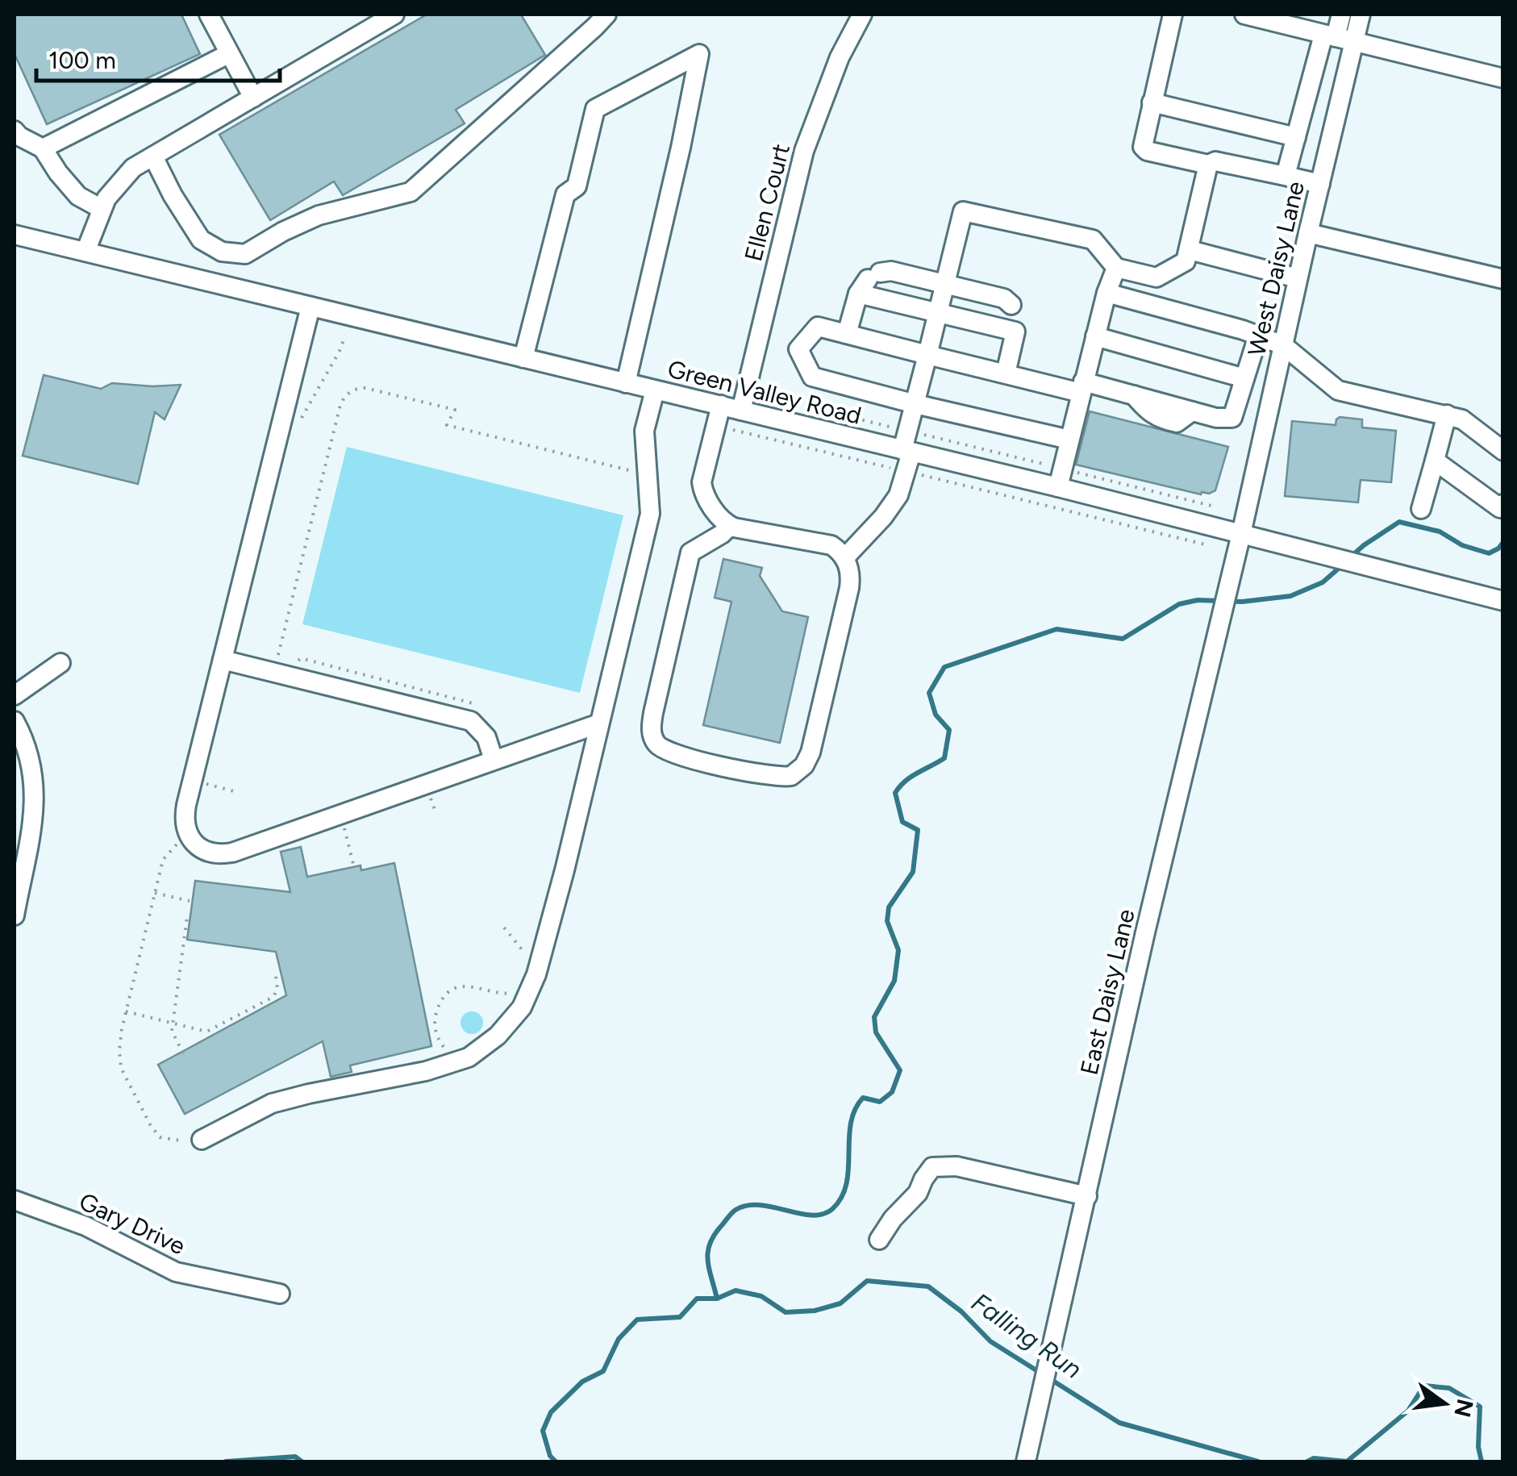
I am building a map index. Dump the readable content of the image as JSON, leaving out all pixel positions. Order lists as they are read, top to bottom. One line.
{"streets":{"street":["Ellen Court","West Daisy Lane","Green Valley Road","East Daisy Lane","Gary Drive"]},"crossings":[["Ellen Court","Green Valley Road"],["West Daisy Lane","Green Valley Road"],["West Daisy Lane","East Daisy Lane"],["Green Valley Road","East Daisy Lane"]],"water":["Falling Run"],"scale_bar":"100 m","north":"right"}
